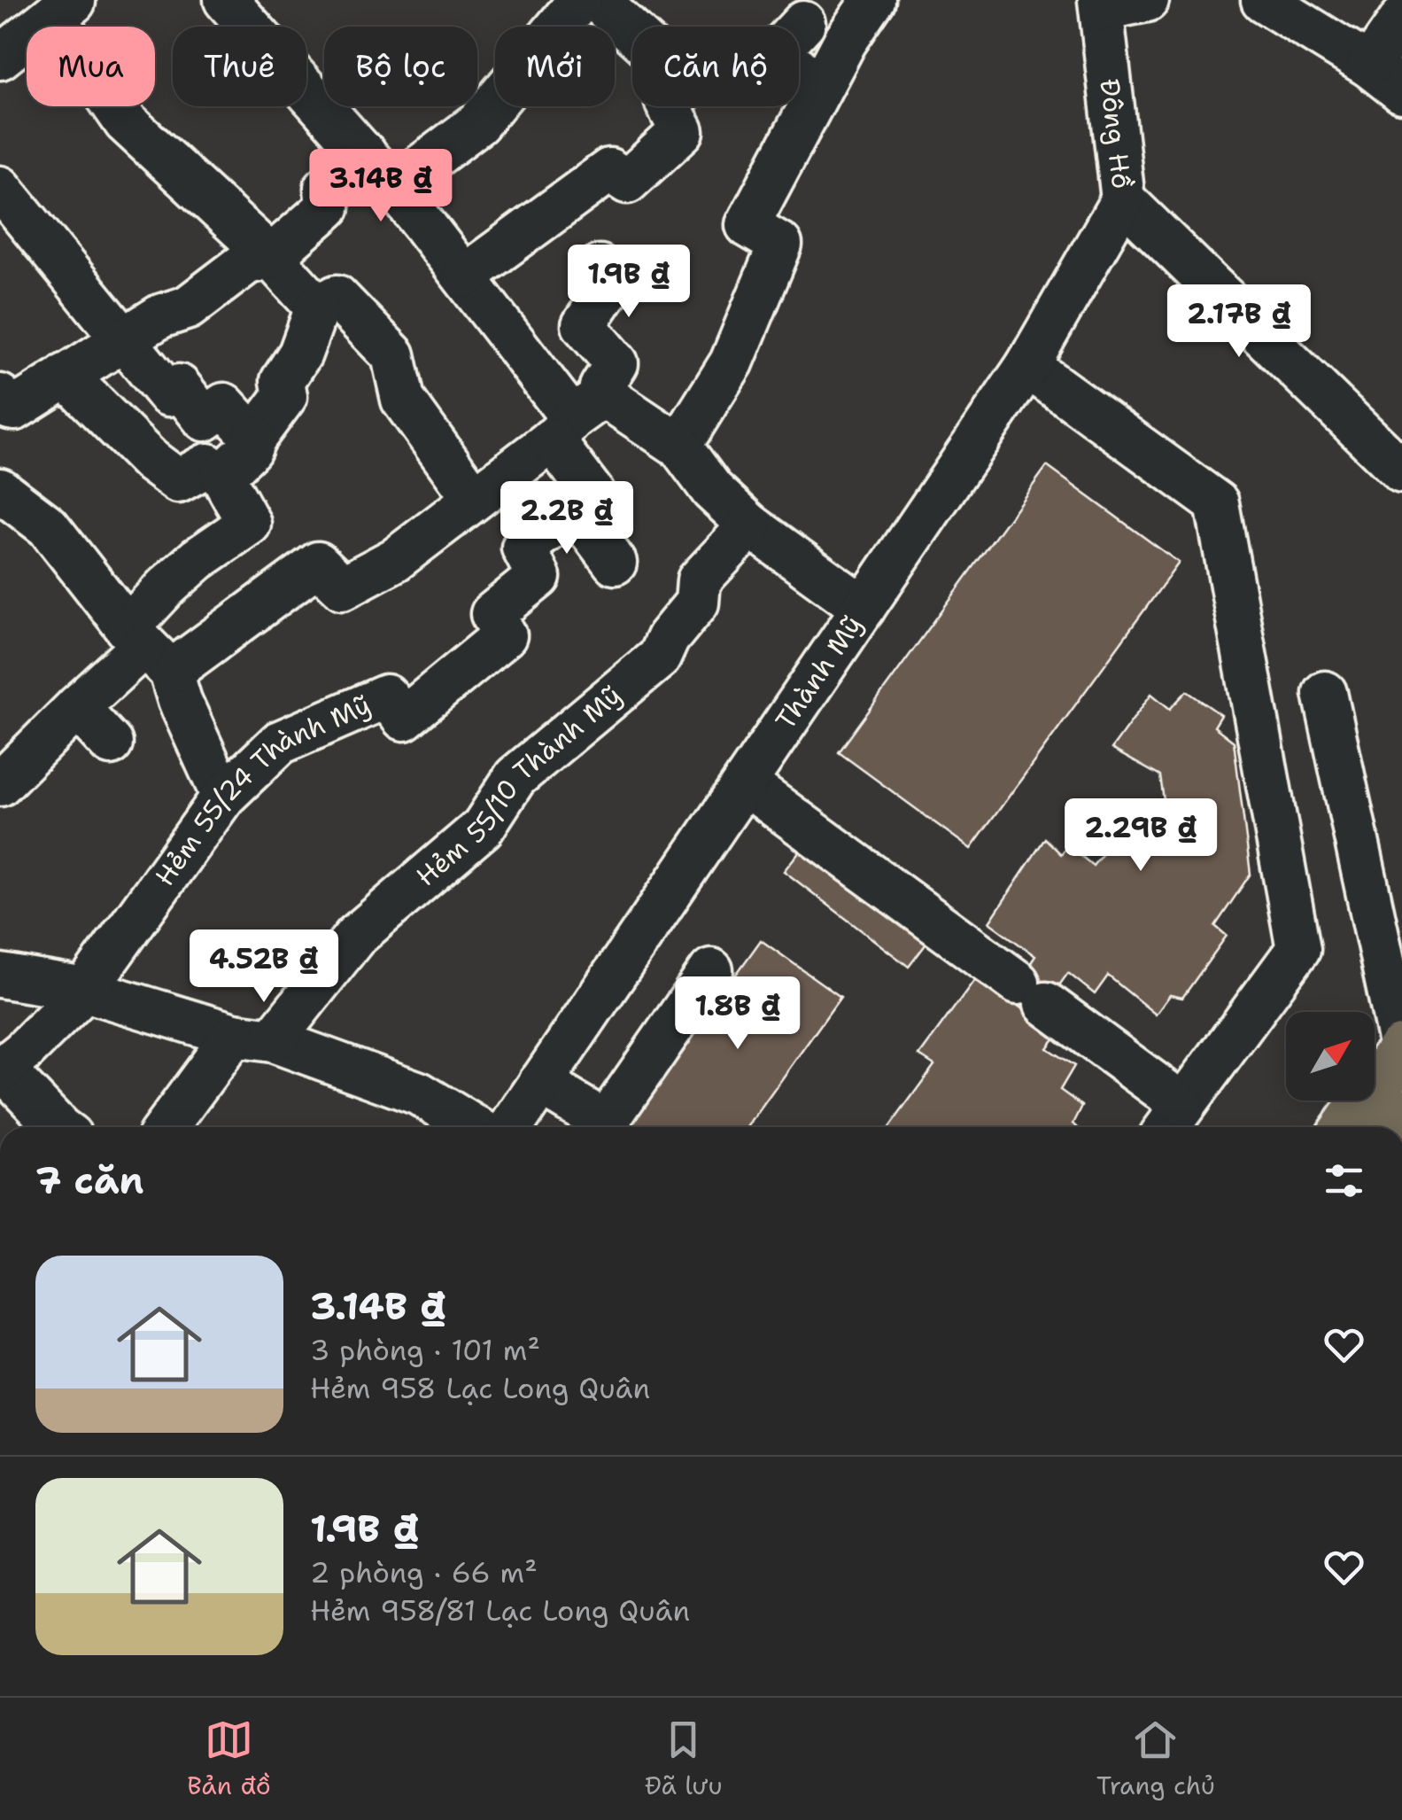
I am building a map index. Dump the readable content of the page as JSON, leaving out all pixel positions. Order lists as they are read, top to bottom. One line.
{"streets":{"street":["Đông Hồ","Thành Mỹ","Hẻm 55/10 Thành Mỹ","Hẻm 55/24 Thành Mỹ"]},"crossings":[["Đông Hồ","Thành Mỹ"]],"north":"top right","page":{"chip":["Mua","Thuê","Bộ lọc","Mới","Căn hộ"],"price":["3.14B ₫","1.9B ₫","2.17B ₫","2.2B ₫","2.29B ₫","4.52B ₫","1.8B ₫"],"heading":"7 căn","list":[{"name":"3.14B ₫","note":"3 phòng · 101 m² · Hẻm 958 Lạc Long Quân"},{"name":"1.9B ₫","note":"2 phòng · 66 m² · Hẻm 958/81 Lạc Long Quân"}],"tabs":["Bản đồ","Đã lưu","Trang chủ"]}}
